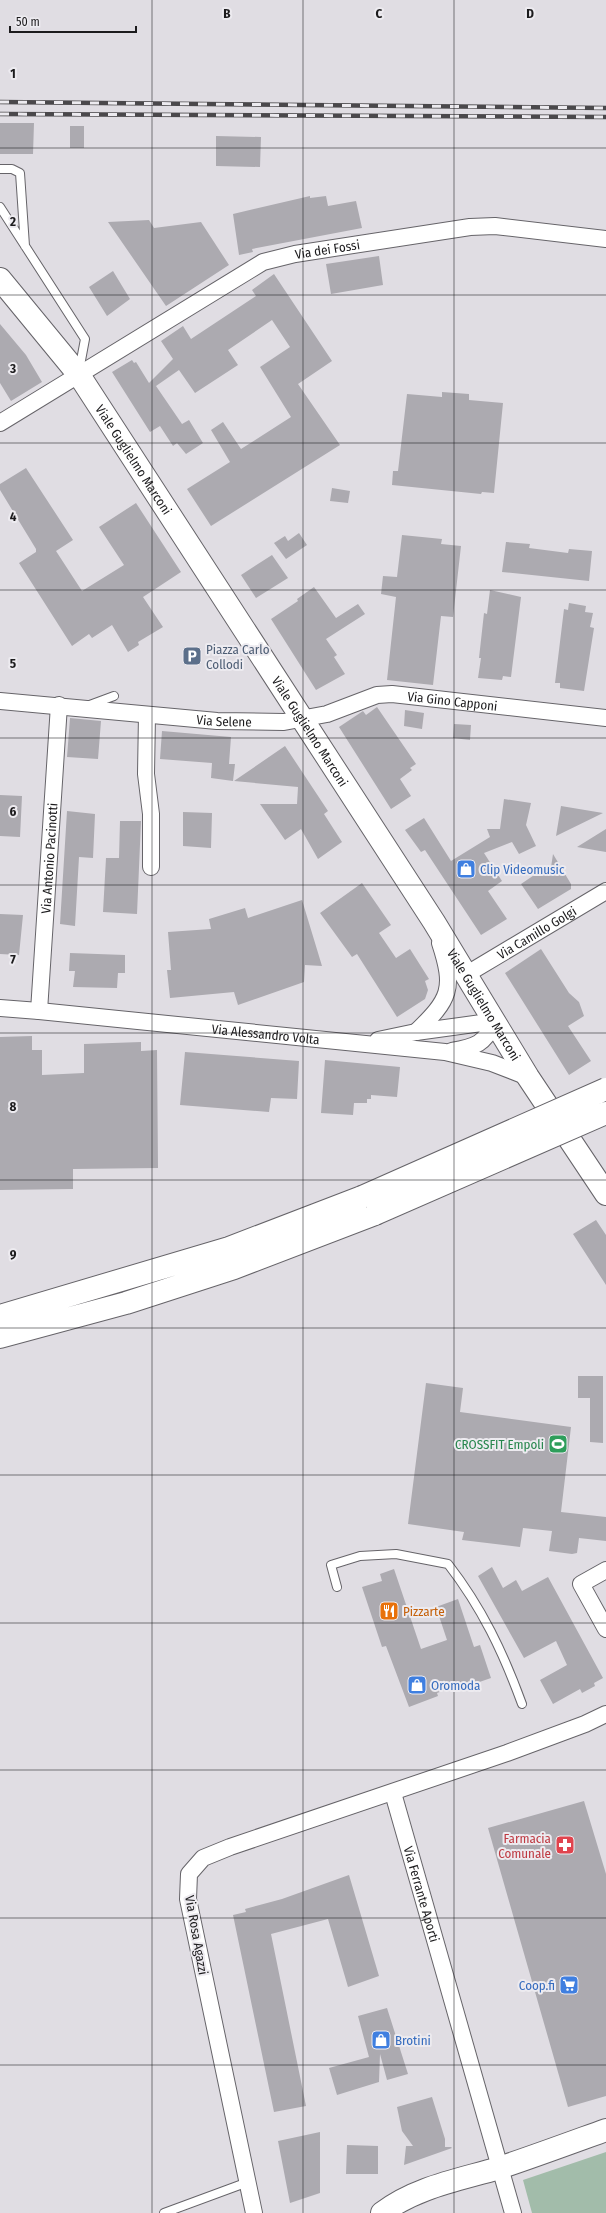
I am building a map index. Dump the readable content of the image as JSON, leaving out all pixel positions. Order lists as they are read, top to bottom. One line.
{"streets":{"main road":["Viale Guglielmo Marconi"],"street":["Via dei Fossi","Via Gino Capponi","Via Selene","Via Antonio Pacinotti","Via Camillo Golgi","Via Alessandro Volta","Via Ferrante Aporti","Via Rosa Agazzi"]},"crossings":[["Via dei Fossi","Viale Guglielmo Marconi"],["Viale Guglielmo Marconi","Via Gino Capponi"],["Viale Guglielmo Marconi","Via Selene"],["Viale Guglielmo Marconi","Via Camillo Golgi"],["Viale Guglielmo Marconi","Via Alessandro Volta"],["Via Gino Capponi","Via Selene"],["Via Selene","Via Antonio Pacinotti"],["Via Antonio Pacinotti","Via Alessandro Volta"],["Via Ferrante Aporti","Via Rosa Agazzi"]],"places":{"parking":["Piazza Carlo Collodi"],"shop":["Clip Videomusic","Oromoda","Brotini"],"sports":["CROSSFIT Empoli"],"restaurant":["Pizzarte"],"pharmacy":["Farmacia Comunale"],"supermarket":["Coop.fi"]},"scale_bar":"50 m","grid":{"columns":["B","C","D"],"rows":["1","2","3","4","5","6","7","8","9"]}}
